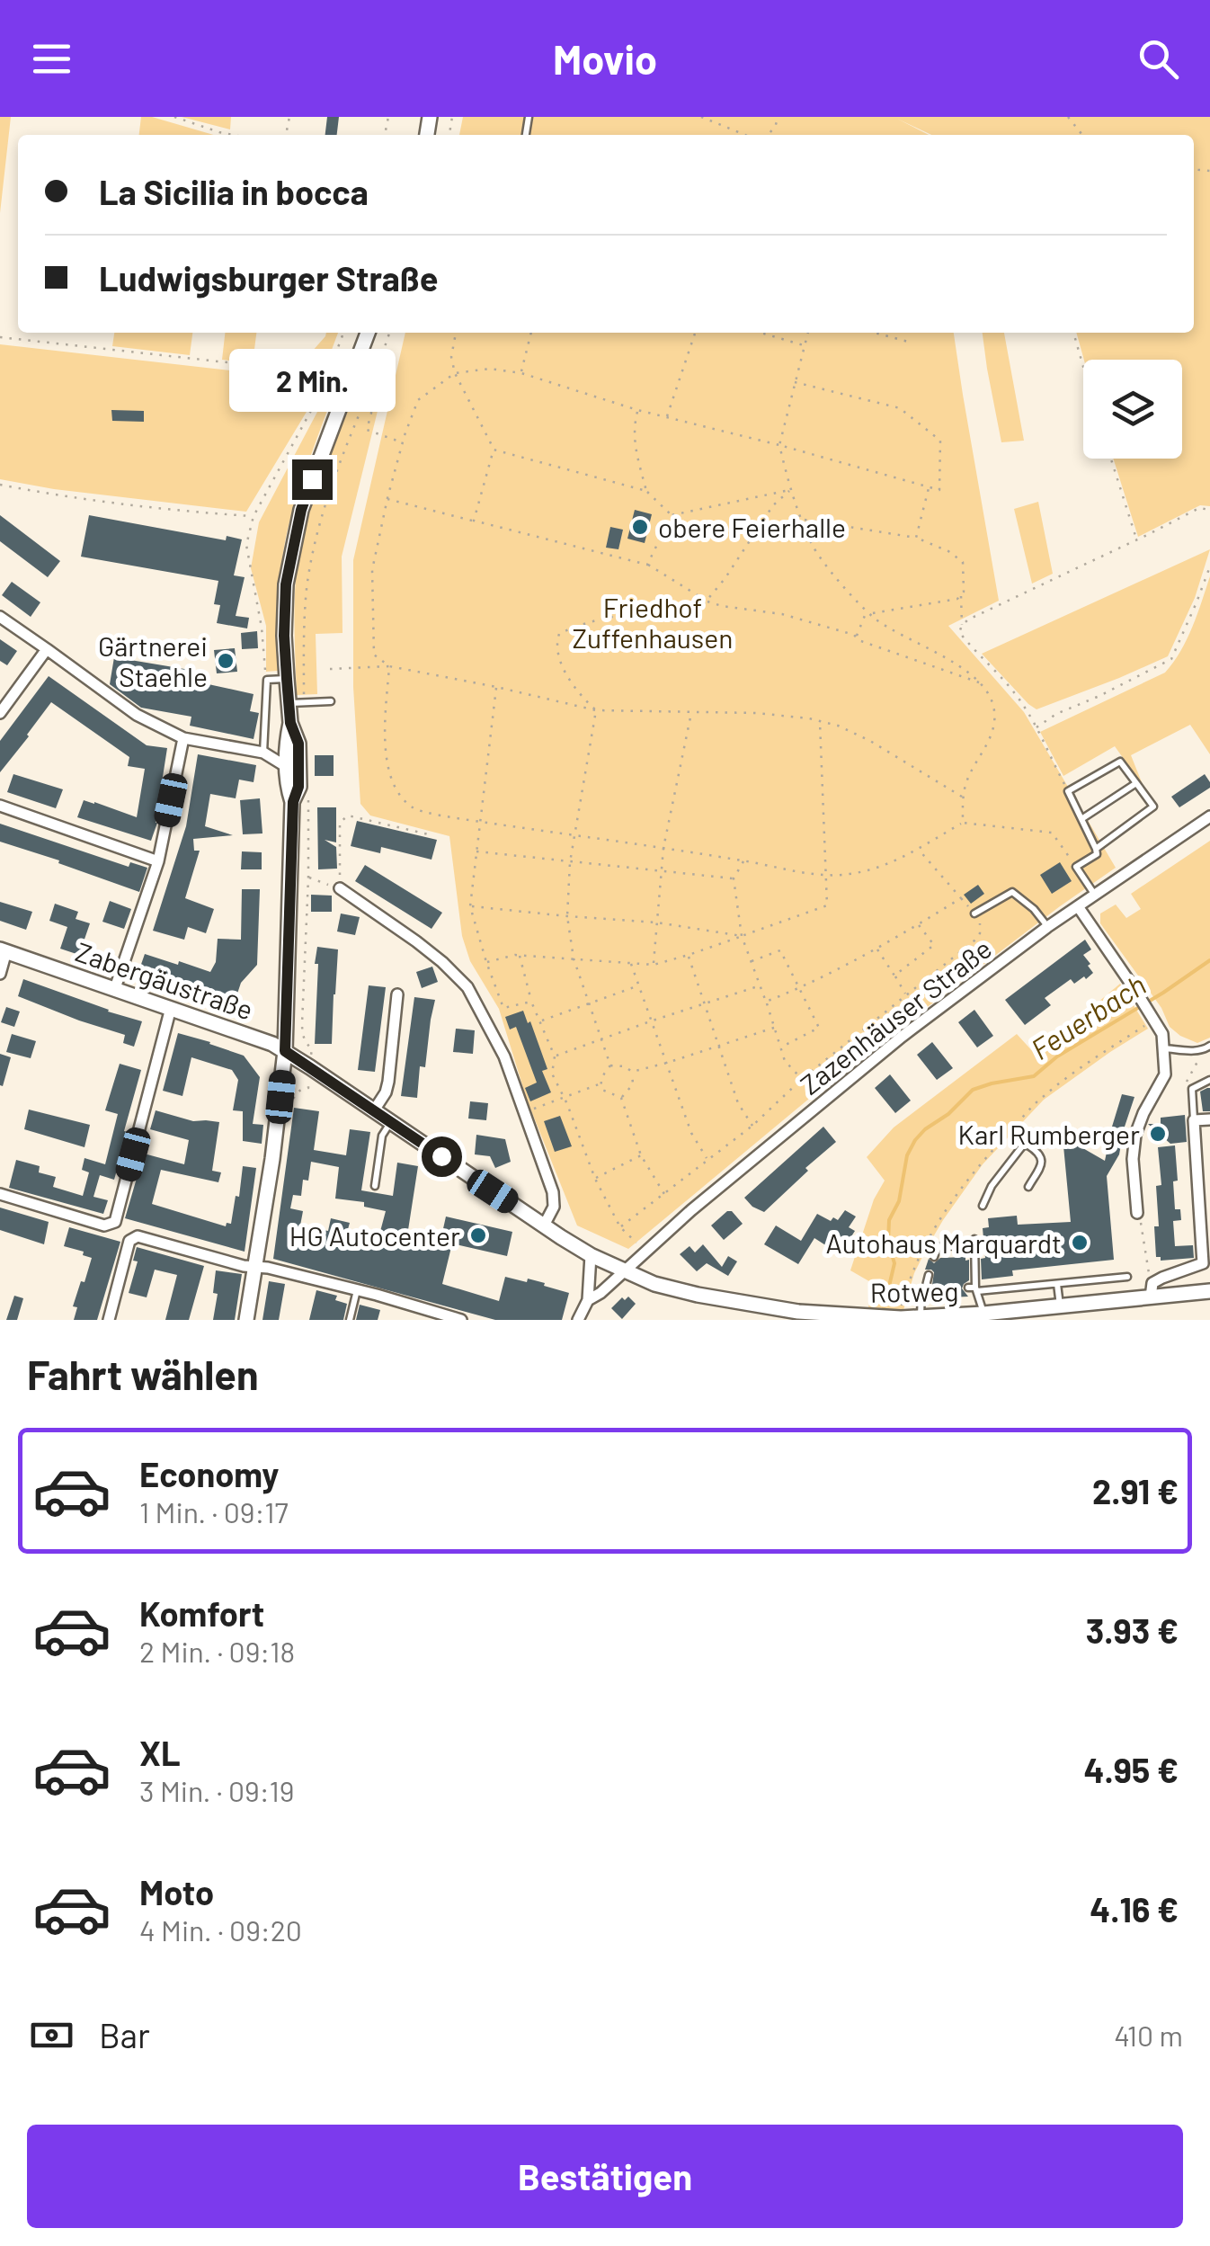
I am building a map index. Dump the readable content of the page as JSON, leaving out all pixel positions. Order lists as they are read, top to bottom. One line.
{"streets":{"main road":["Zabergäustraße","Rotweg"],"street":["Zazenhäuser Straße"]},"crossings":[["Zabergäustraße","Zazenhäuser Straße"],["Zabergäustraße","Rotweg"],["Zazenhäuser Straße","Rotweg"]],"water":["Feuerbach"],"parks":["Friedhof Zuffenhausen"],"places":["obere Feierhalle","Gärtnerei Staehle","Karl Rumberger","HG Autocenter","Autohaus Marquardt"],"page":{"header":"Movio","banner":["La Sicilia in bocca","Ludwigsburger Straße"],"bubble":"2 Min.","heading":"Fahrt wählen","list":[{"name":"Economy","note":"1 Min. · 09:17","value":"2.91 €"},{"name":"Komfort","note":"2 Min. · 09:18","value":"3.93 €"},{"name":"XL","note":"3 Min. · 09:19","value":"4.95 €"},{"name":"Moto","note":"4 Min. · 09:20","value":"4.16 €"}],"pay":["Bar","410 m"],"buttons":"Bestätigen"}}
